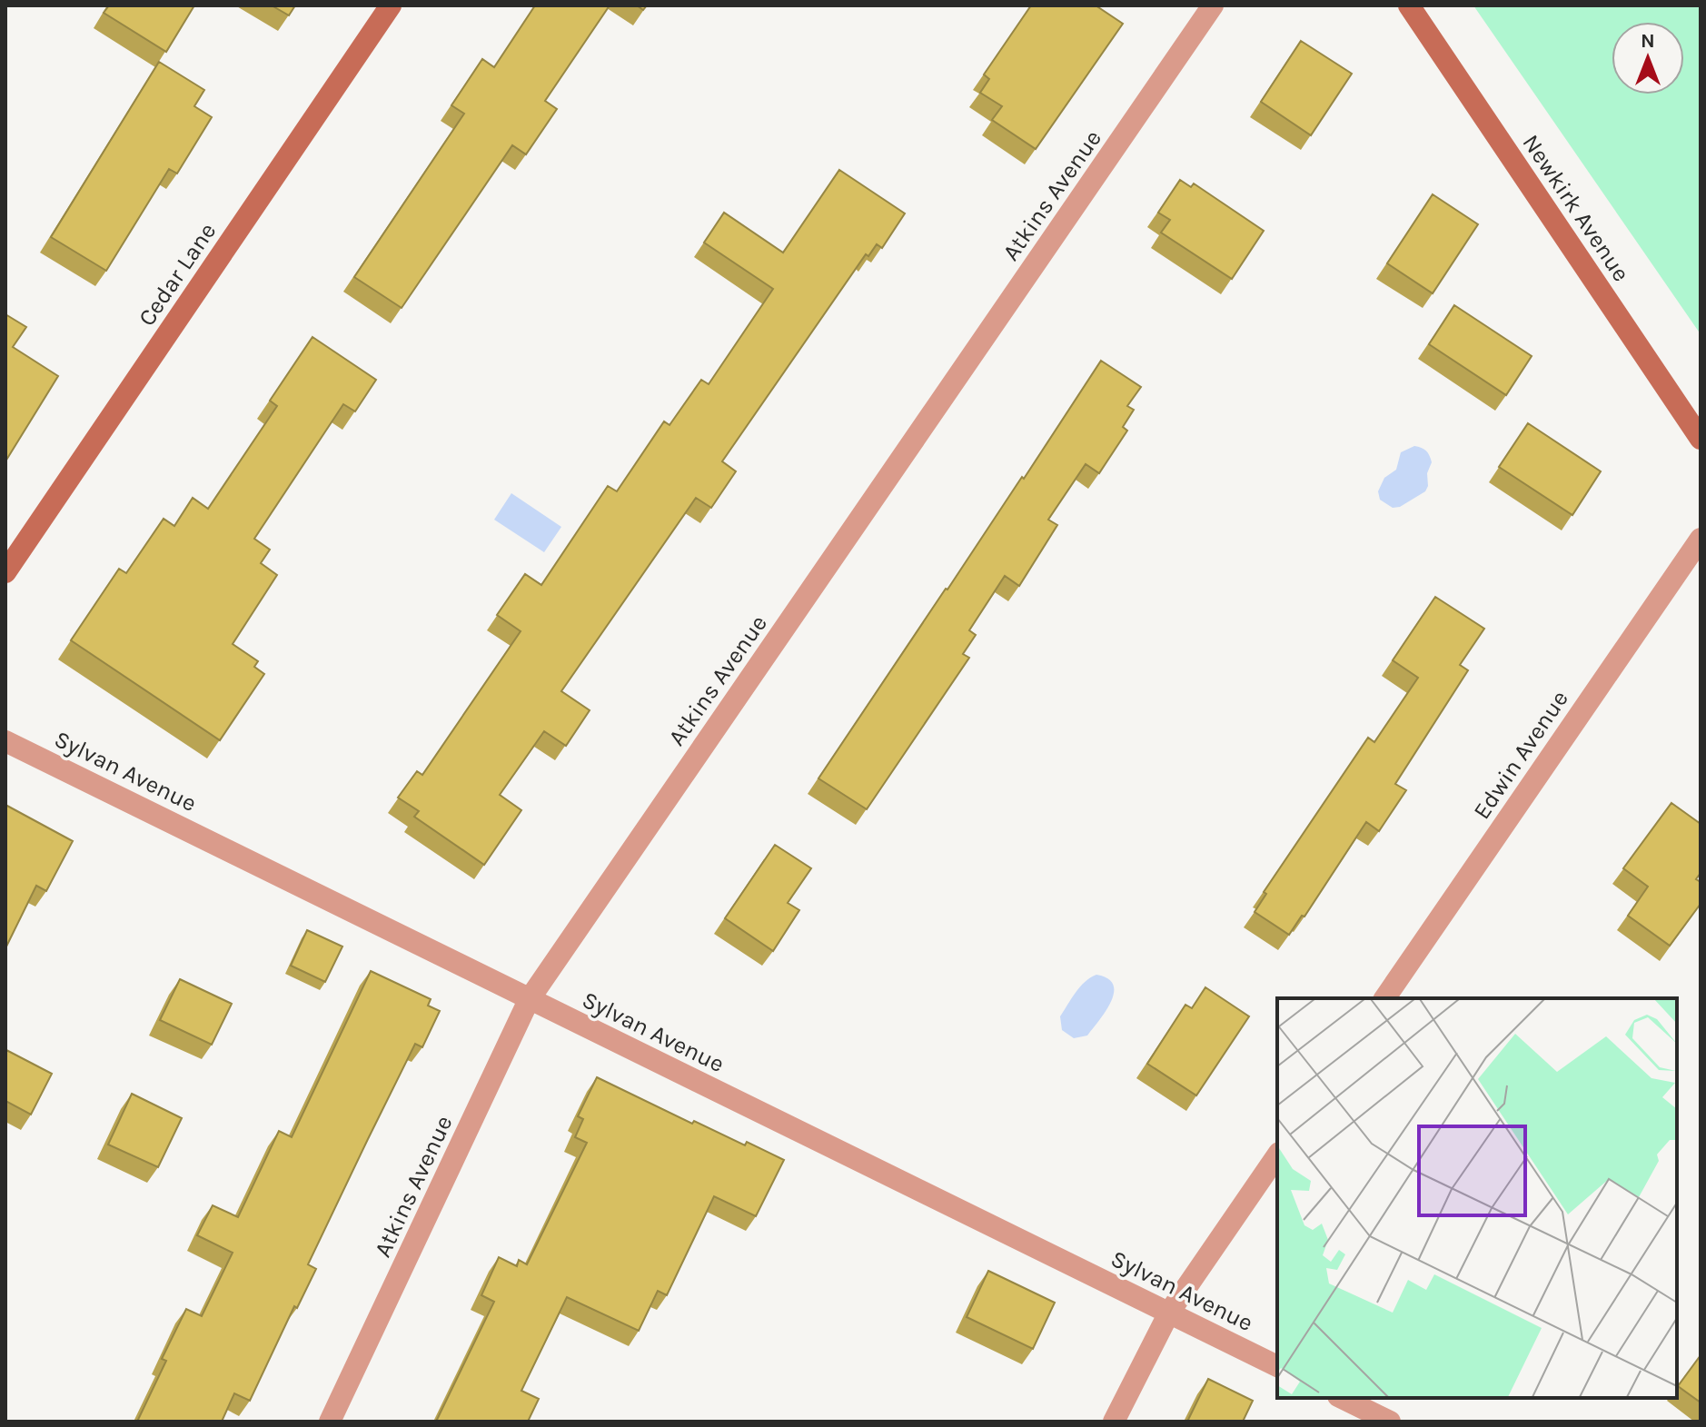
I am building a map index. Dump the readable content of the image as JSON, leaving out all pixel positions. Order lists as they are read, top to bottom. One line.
{"streets":{"street":["Atkins Avenue","Newkirk Avenue","Cedar Lane","Edwin Avenue","Sylvan Avenue"]},"crossings":[["Atkins Avenue","Sylvan Avenue"]],"north":"top"}
